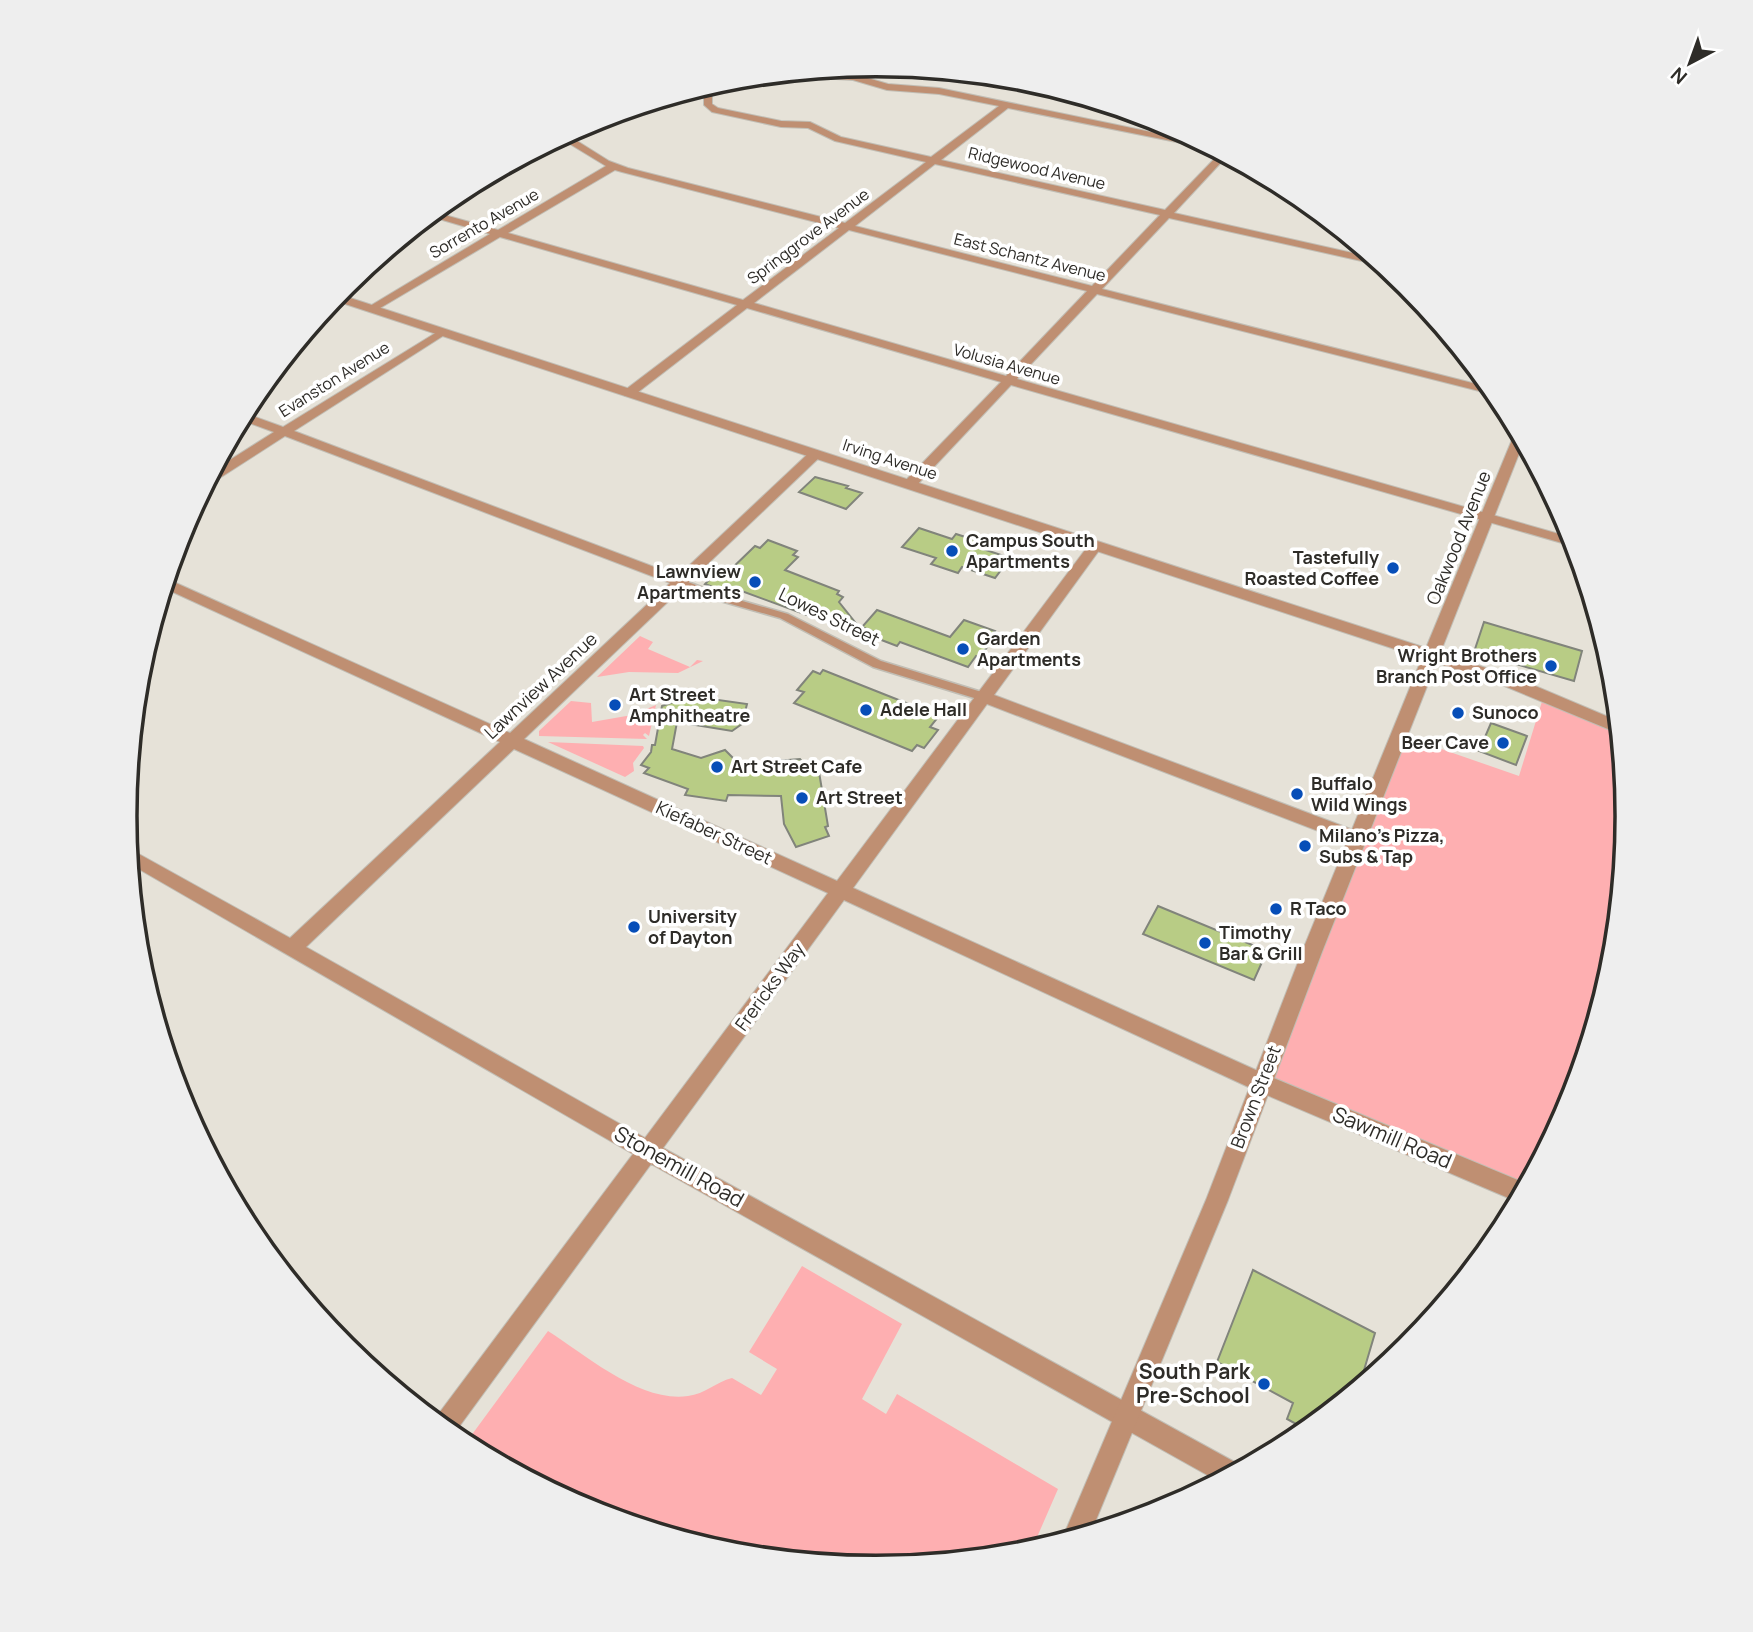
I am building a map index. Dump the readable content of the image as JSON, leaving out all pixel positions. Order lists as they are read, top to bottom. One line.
{"streets":{"street":["Ridgewood Avenue","Sorrento Avenue","Springgrove Avenue","East Schantz Avenue","Volusia Avenue","Evanston Avenue","Irving Avenue","Oakwood Avenue","Lowes Street","Lawnview Avenue","Kiefaber Street","Frericks Way","Brown Street","Sawmill Road","Stonemill Road"]},"crossings":[["Ridgewood Avenue","Springgrove Avenue"],["Sorrento Avenue","East Schantz Avenue"],["Sorrento Avenue","Volusia Avenue"],["Sorrento Avenue","Irving Avenue"],["Springgrove Avenue","East Schantz Avenue"],["Springgrove Avenue","Volusia Avenue"],["Springgrove Avenue","Irving Avenue"],["Volusia Avenue","Oakwood Avenue"],["Evanston Avenue","Irving Avenue"],["Evanston Avenue","Lowes Street"],["Irving Avenue","Oakwood Avenue"],["Irving Avenue","Lawnview Avenue"],["Irving Avenue","Frericks Way"],["Irving Avenue","Brown Street"],["Oakwood Avenue","Brown Street"],["Lowes Street","Lawnview Avenue"],["Lowes Street","Frericks Way"],["Lowes Street","Brown Street"],["Lawnview Avenue","Kiefaber Street"],["Lawnview Avenue","Stonemill Road"],["Kiefaber Street","Frericks Way"],["Kiefaber Street","Brown Street"],["Kiefaber Street","Sawmill Road"],["Frericks Way","Stonemill Road"],["Brown Street","Sawmill Road"],["Brown Street","Stonemill Road"]],"places":["Campus South Apartments","Tastefully Roasted Coffee","Lawnview Apartments","Garden Apartments","Wright Brothers Branch Post Office","Art Street Amphitheatre","Adele Hall","Sunoco","Beer Cave","Art Street Cafe","Buffalo Wild Wings","Art Street","Milano's Pizza, Subs & Tap","R Taco","University of Dayton","Timothy Bar & Grill","South Park Pre-School"],"north":"bottom left"}
